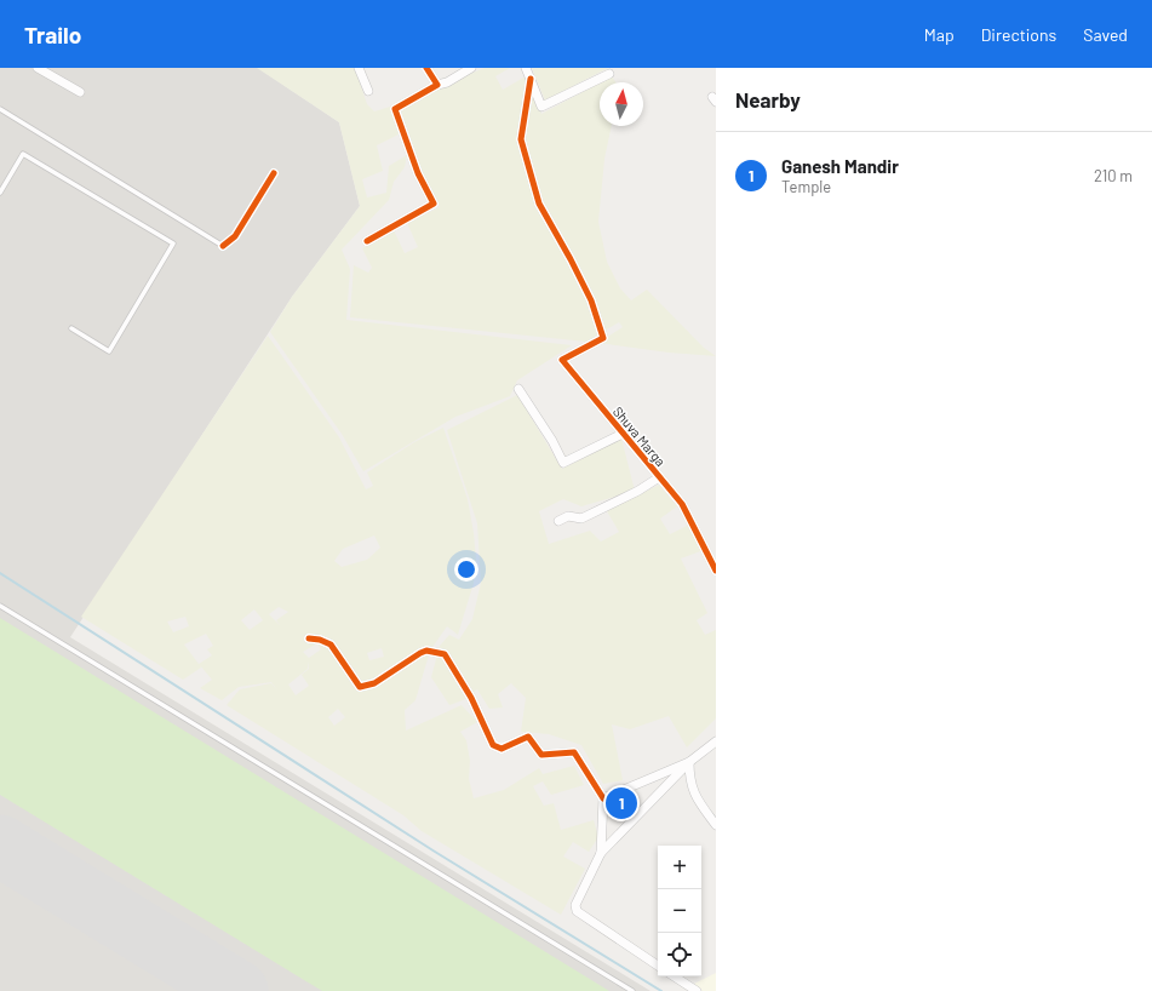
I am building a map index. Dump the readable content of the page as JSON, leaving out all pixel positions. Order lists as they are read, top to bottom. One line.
{"streets":{"street":["Shuva Marga"]},"north":"top","page":{"header":"Trailo","nav":["Map","Directions","Saved"],"heading":"Nearby","list":[{"mark":"1","name":"Ganesh Mandir","note":"Temple","value":"210 m"}],"pins":"1","map_buttons":["+","−"]}}
